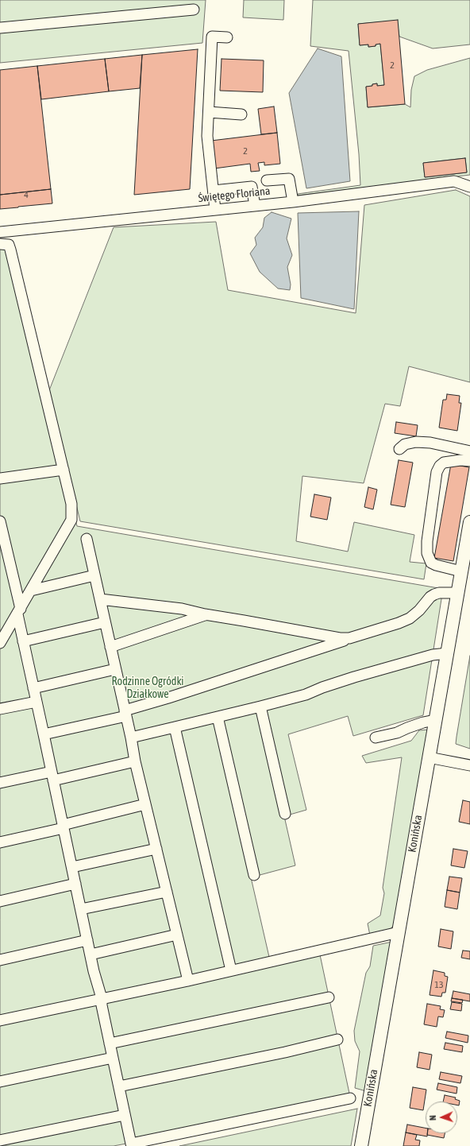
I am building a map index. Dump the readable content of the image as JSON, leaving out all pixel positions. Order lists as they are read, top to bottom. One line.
{"streets":{"main road":["Konińska"],"street":["Świętego Floriana"]},"parks":["Rodzinne Ogródki Działkowe"],"house_numbers":["2","2","4","13"],"north":"left"}
